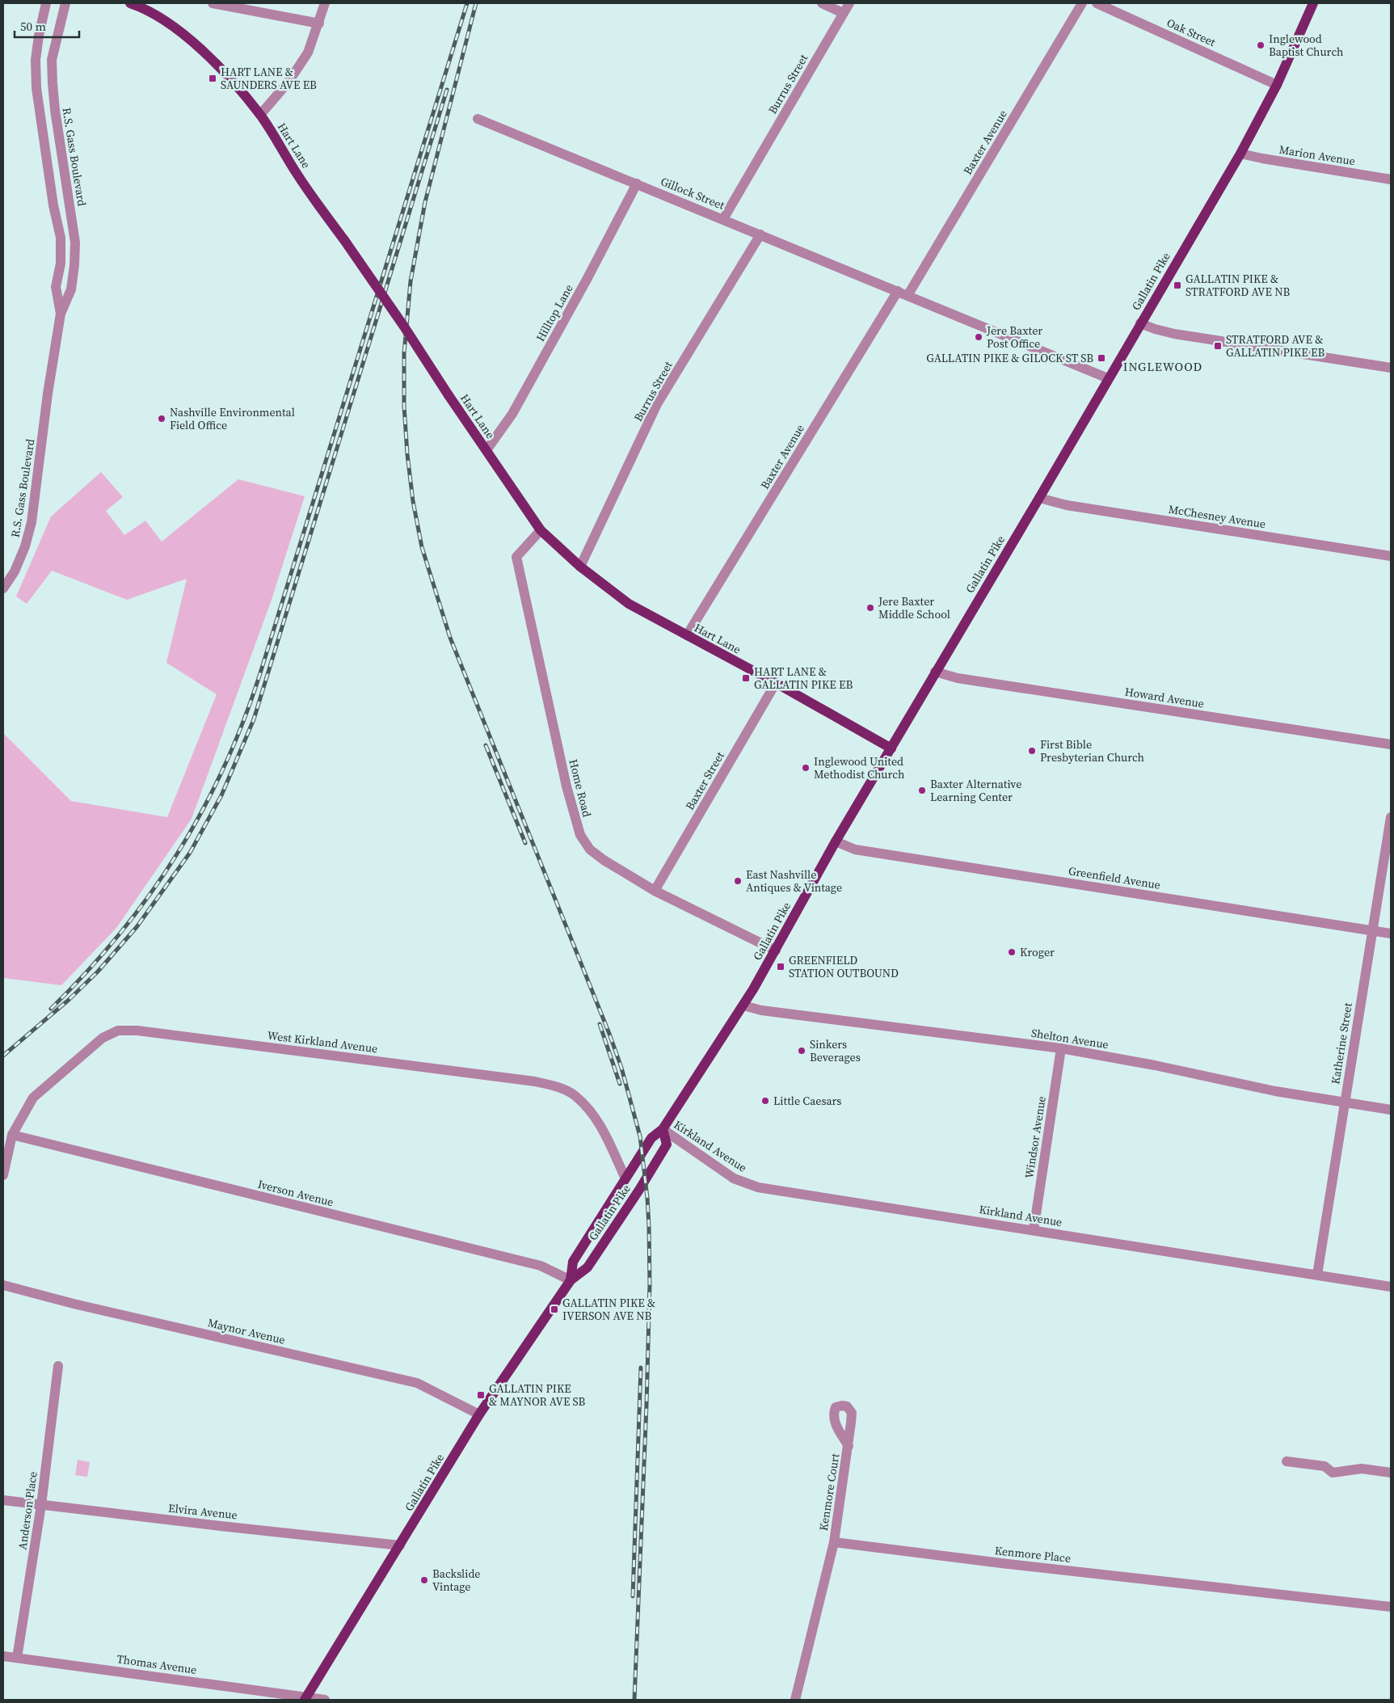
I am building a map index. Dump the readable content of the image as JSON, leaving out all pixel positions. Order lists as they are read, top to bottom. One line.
{"streets":{"main road":["Hart Lane","Gallatin Pike"],"street":["Oak Street","Burrus Street","Baxter Avenue","Marion Avenue","R.S. Gass Boulevard","Gillock Street","Hilltop Lane","McChesney Avenue","Howard Avenue","Baxter Street","Home Road","Greenfield Avenue","Shelton Avenue","West Kirkland Avenue","Katherine Street","Windsor Avenue","Kirkland Avenue","Iverson Avenue","Maynor Avenue","Kenmore Court","Anderson Place","Elvira Avenue","Kenmore Place","Thomas Avenue"]},"crossings":[["Oak Street","Gallatin Pike"],["Burrus Street","Hart Lane"],["Burrus Street","Gillock Street"],["Baxter Avenue","Hart Lane"],["Baxter Avenue","Gillock Street"],["Hart Lane","Gallatin Pike"],["Hart Lane","Hilltop Lane"],["Hart Lane","Baxter Street"],["Hart Lane","Home Road"],["Marion Avenue","Gallatin Pike"],["Gillock Street","Hilltop Lane"],["Gallatin Pike","McChesney Avenue"],["Gallatin Pike","Howard Avenue"],["Gallatin Pike","Home Road"],["Gallatin Pike","Greenfield Avenue"],["Gallatin Pike","Shelton Avenue"],["Gallatin Pike","West Kirkland Avenue"],["Gallatin Pike","Kirkland Avenue"],["Gallatin Pike","Iverson Avenue"],["Gallatin Pike","Maynor Avenue"],["Gallatin Pike","Elvira Avenue"],["Gallatin Pike","Thomas Avenue"],["Baxter Street","Home Road"],["Greenfield Avenue","Katherine Street"],["Shelton Avenue","Katherine Street"],["Shelton Avenue","Windsor Avenue"],["West Kirkland Avenue","Iverson Avenue"],["Katherine Street","Kirkland Avenue"],["Windsor Avenue","Kirkland Avenue"],["Kenmore Court","Kenmore Place"],["Anderson Place","Elvira Avenue"],["Anderson Place","Thomas Avenue"]],"districts":["INGLEWOOD"],"places":{"other":["Inglewood Baptist Church","Jere Baxter Post Office","Nashville Environmental Field Office","Jere Baxter Middle School","First Bible Presbyterian Church","Inglewood United Methodist Church","Baxter Alternative Learning Center","East Nashville Antiques & Vintage","Kroger","Sinkers Beverages","Little Caesars","Backslide Vintage"],"transit":["HART LANE & SAUNDERS AVE EB","GALLATIN PIKE & STRATFORD AVE NB","STRATFORD AVE & GALLATIN PIKE EB","GALLATIN PIKE & GILOCK ST SB","HART LANE & GALLATIN PIKE EB","GREENFIELD STATION OUTBOUND","GALLATIN PIKE & IVERSON AVE NB","GALLATIN PIKE & MAYNOR AVE SB"]},"scale_bar":"50 m"}
